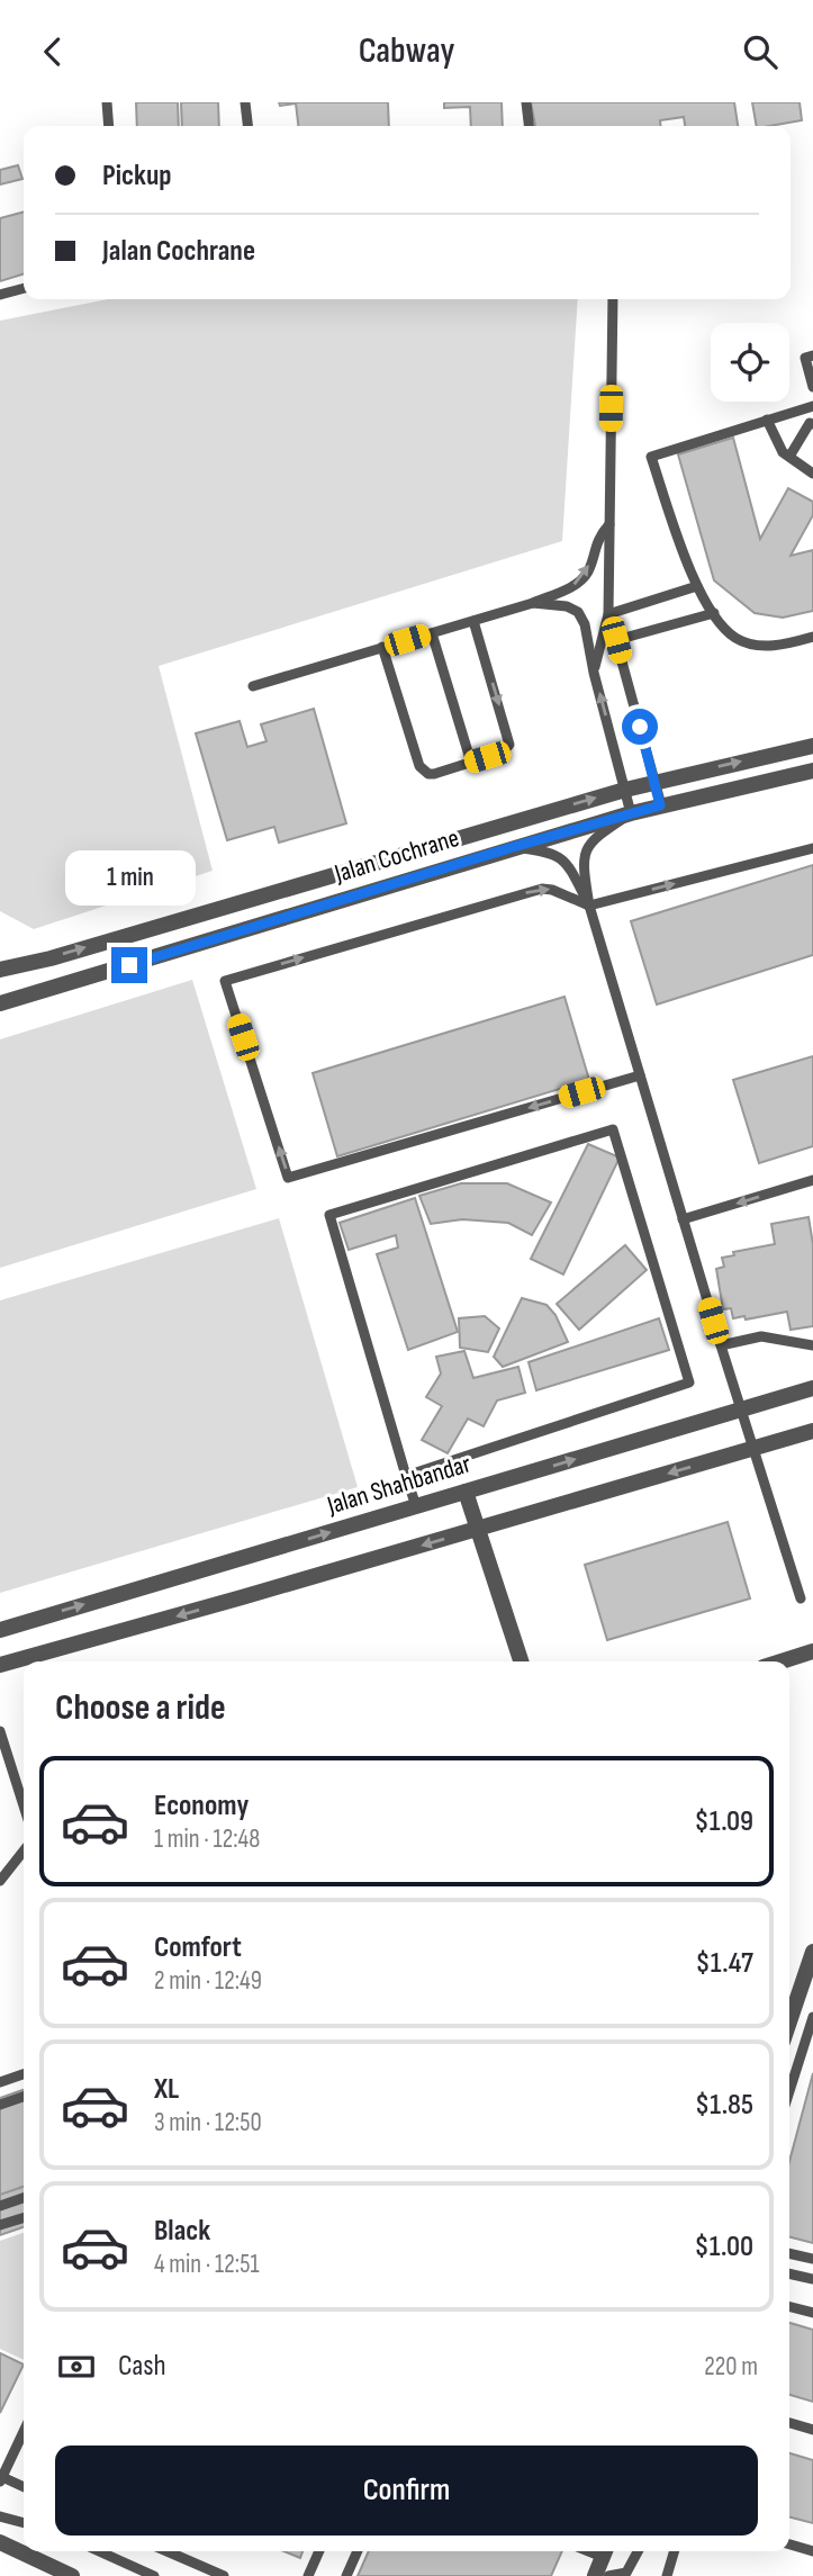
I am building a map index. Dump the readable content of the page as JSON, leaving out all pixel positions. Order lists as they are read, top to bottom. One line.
{"streets":{"street":["Jalan Cochrane","Jalan Shahbandar"]},"page":{"header":"Cabway","banner":["Pickup","Jalan Cochrane"],"bubble":"1 min","heading":"Choose a ride","list":[{"name":"Economy","note":"1 min · 12:48","value":"$1.09"},{"name":"Comfort","note":"2 min · 12:49","value":"$1.47"},{"name":"XL","note":"3 min · 12:50","value":"$1.85"},{"name":"Black","note":"4 min · 12:51","value":"$1.00"}],"pay":["Cash","220 m"],"buttons":"Confirm"}}
